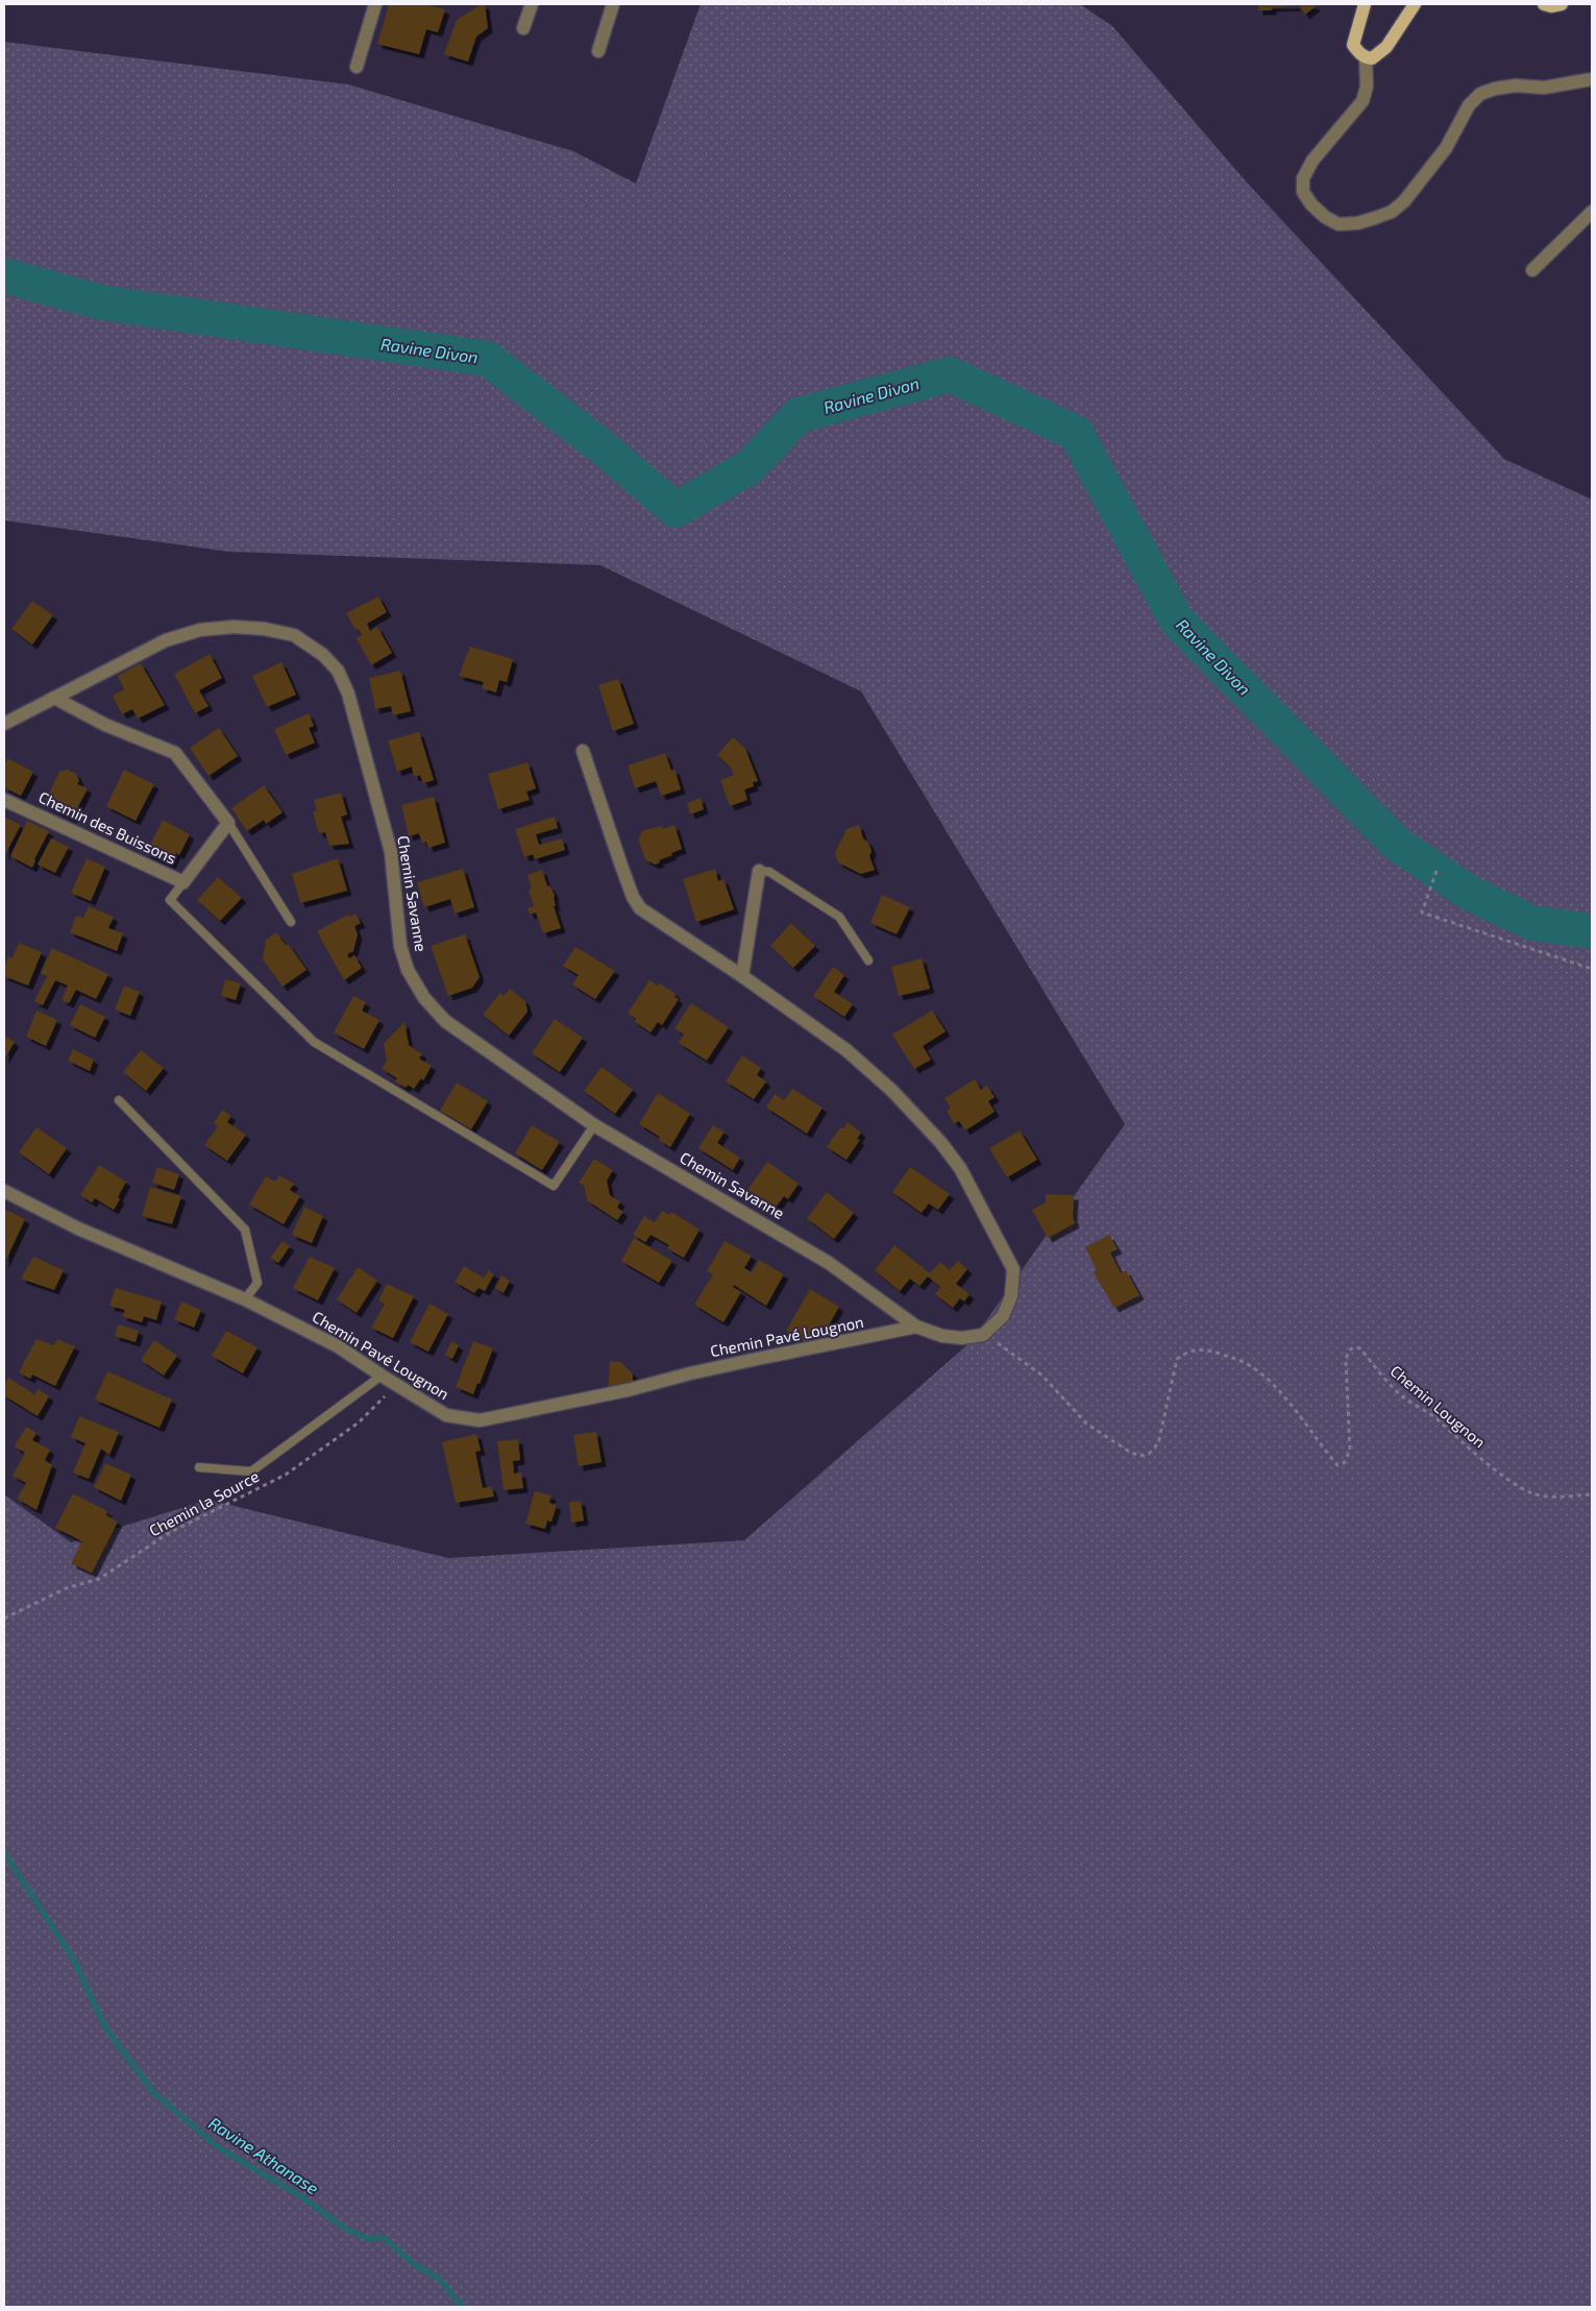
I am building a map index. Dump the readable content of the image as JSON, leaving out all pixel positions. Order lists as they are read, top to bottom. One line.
{"streets":{"street":["Chemin des Buissons","Chemin Savanne","Chemin Pavé Lougnon"],"path":["Chemin Lougnon","Chemin la Source"]},"crossings":[["Chemin Savanne","Chemin Pavé Lougnon"],["Chemin Savanne","Chemin Lougnon"],["Chemin Pavé Lougnon","Chemin la Source"]],"water":["Ravine Divon","Ravine Athanase"]}
